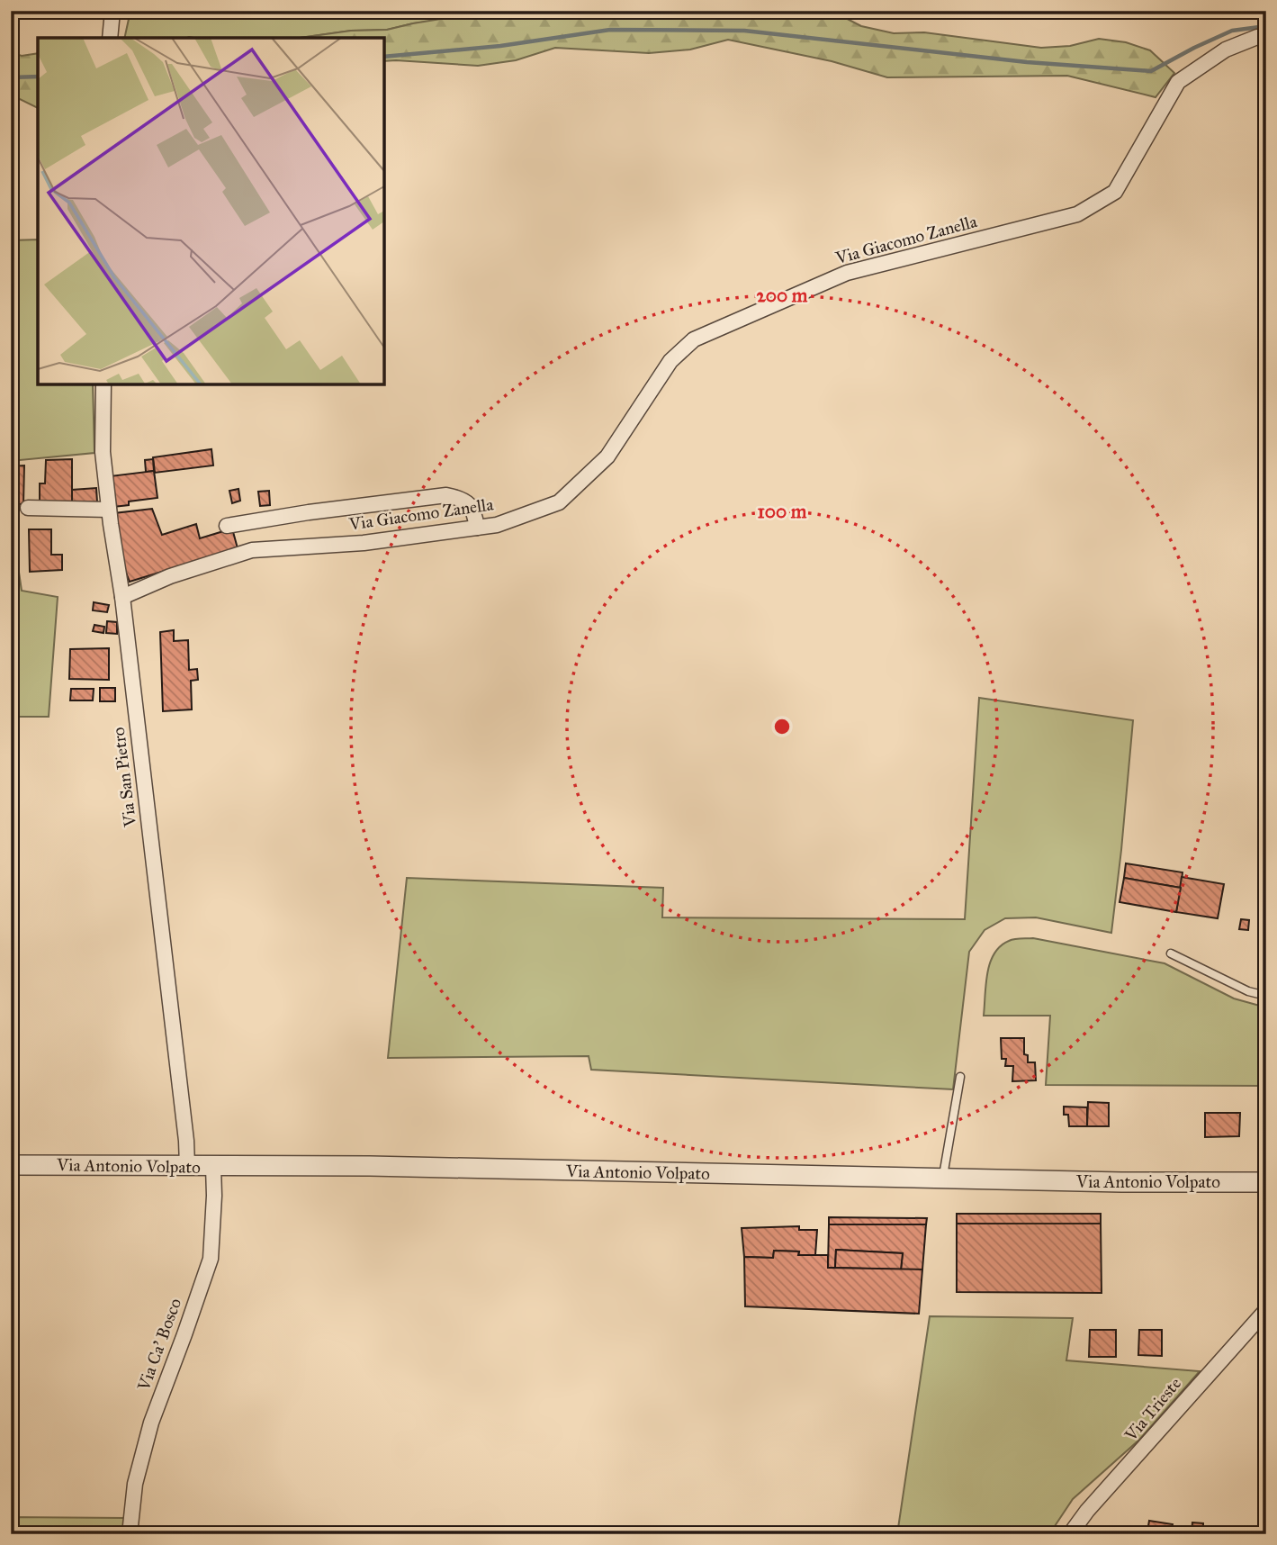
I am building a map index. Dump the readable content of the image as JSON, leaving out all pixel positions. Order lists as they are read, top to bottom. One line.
{"streets":{"street":["Via Giacomo Zanella","Via San Pietro","Via Antonio Volpato","Via Ca' Bosco","Via Trieste"]},"crossings":[["Via Giacomo Zanella","Via San Pietro"],["Via San Pietro","Via Antonio Volpato"],["Via Antonio Volpato","Via Ca' Bosco"]],"rings":["200 m","100 m"]}
